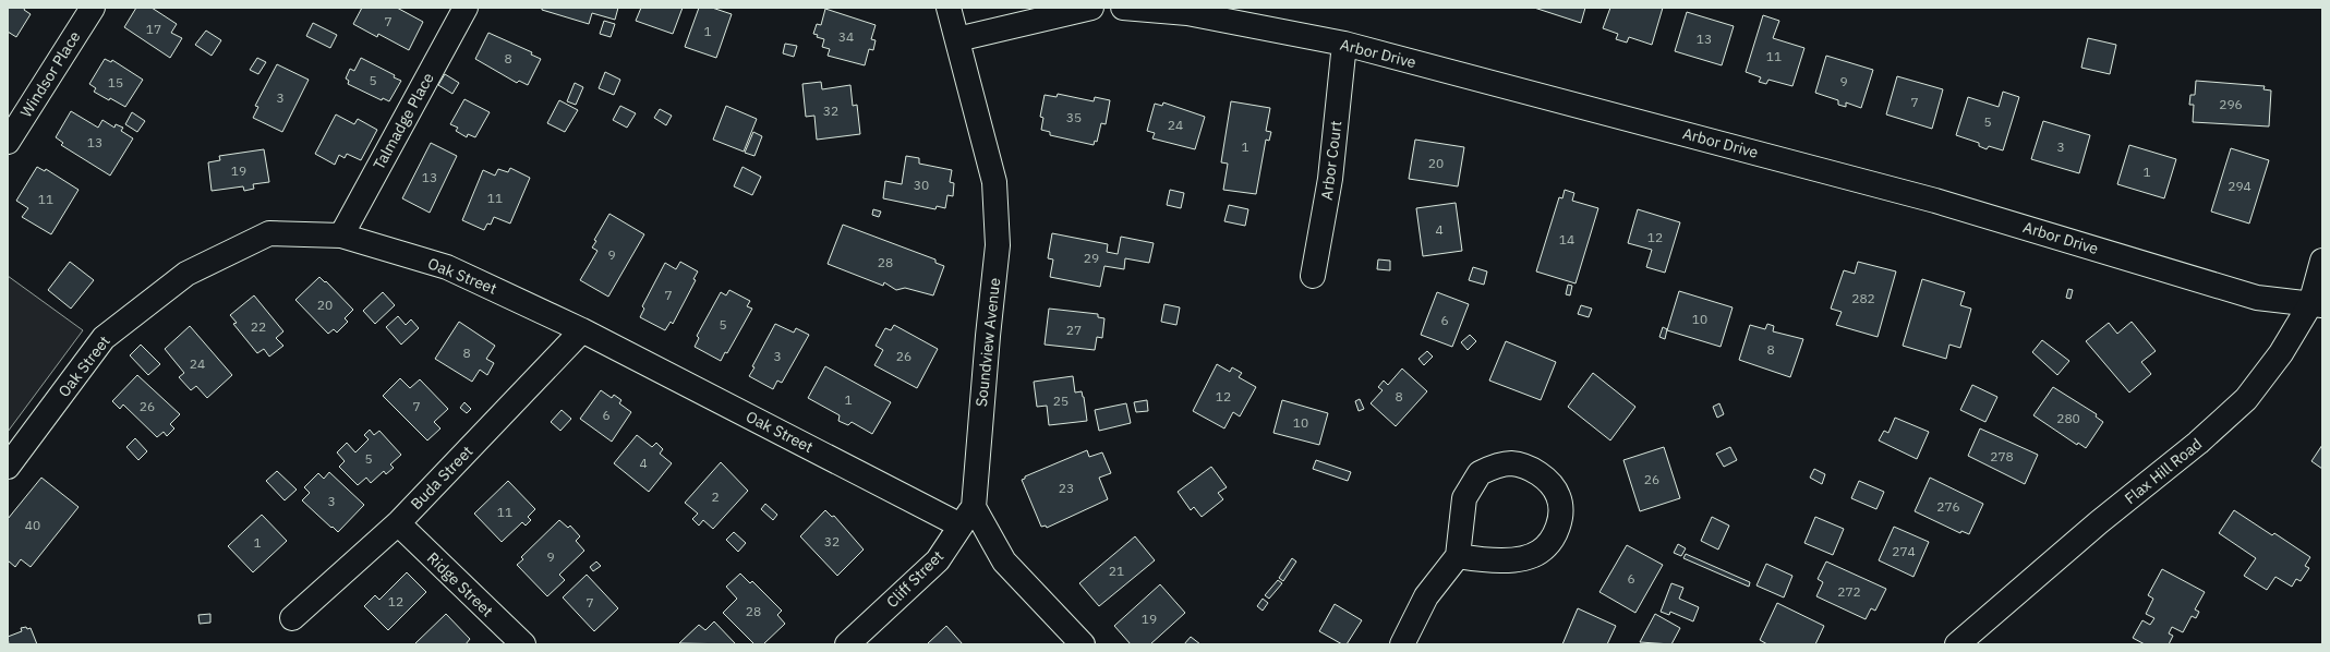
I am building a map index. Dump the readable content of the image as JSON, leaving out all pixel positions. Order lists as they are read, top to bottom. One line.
{"streets":{"street":["Arbor Drive","Windsor Place","Talmadge Place","Arbor Court","Oak Street","Soundview Avenue","Flax Hill Road","Buda Street","Cliff Street","Ridge Street"]},"crossings":[["Arbor Drive","Arbor Court"],["Arbor Drive","Flax Hill Road"],["Talmadge Place","Oak Street"],["Oak Street","Soundview Avenue"],["Oak Street","Buda Street"],["Oak Street","Cliff Street"],["Soundview Avenue","Cliff Street"],["Buda Street","Ridge Street"]],"house_numbers":["7","17","1","34","13","11","8","5","9","15","3","7","296","32","35","5","24","13","1","3","20","19","1","13","30","294","11","11","4","12","14","9","29","28","7","282","20","10","6","5","22","27","8","8","3","26","24","12","8","1","25","26","7","6","280","10","278","5","4","26","23","2","3","276","11","40","32","1","274","9","21","6","272","12","7","28","19"]}
